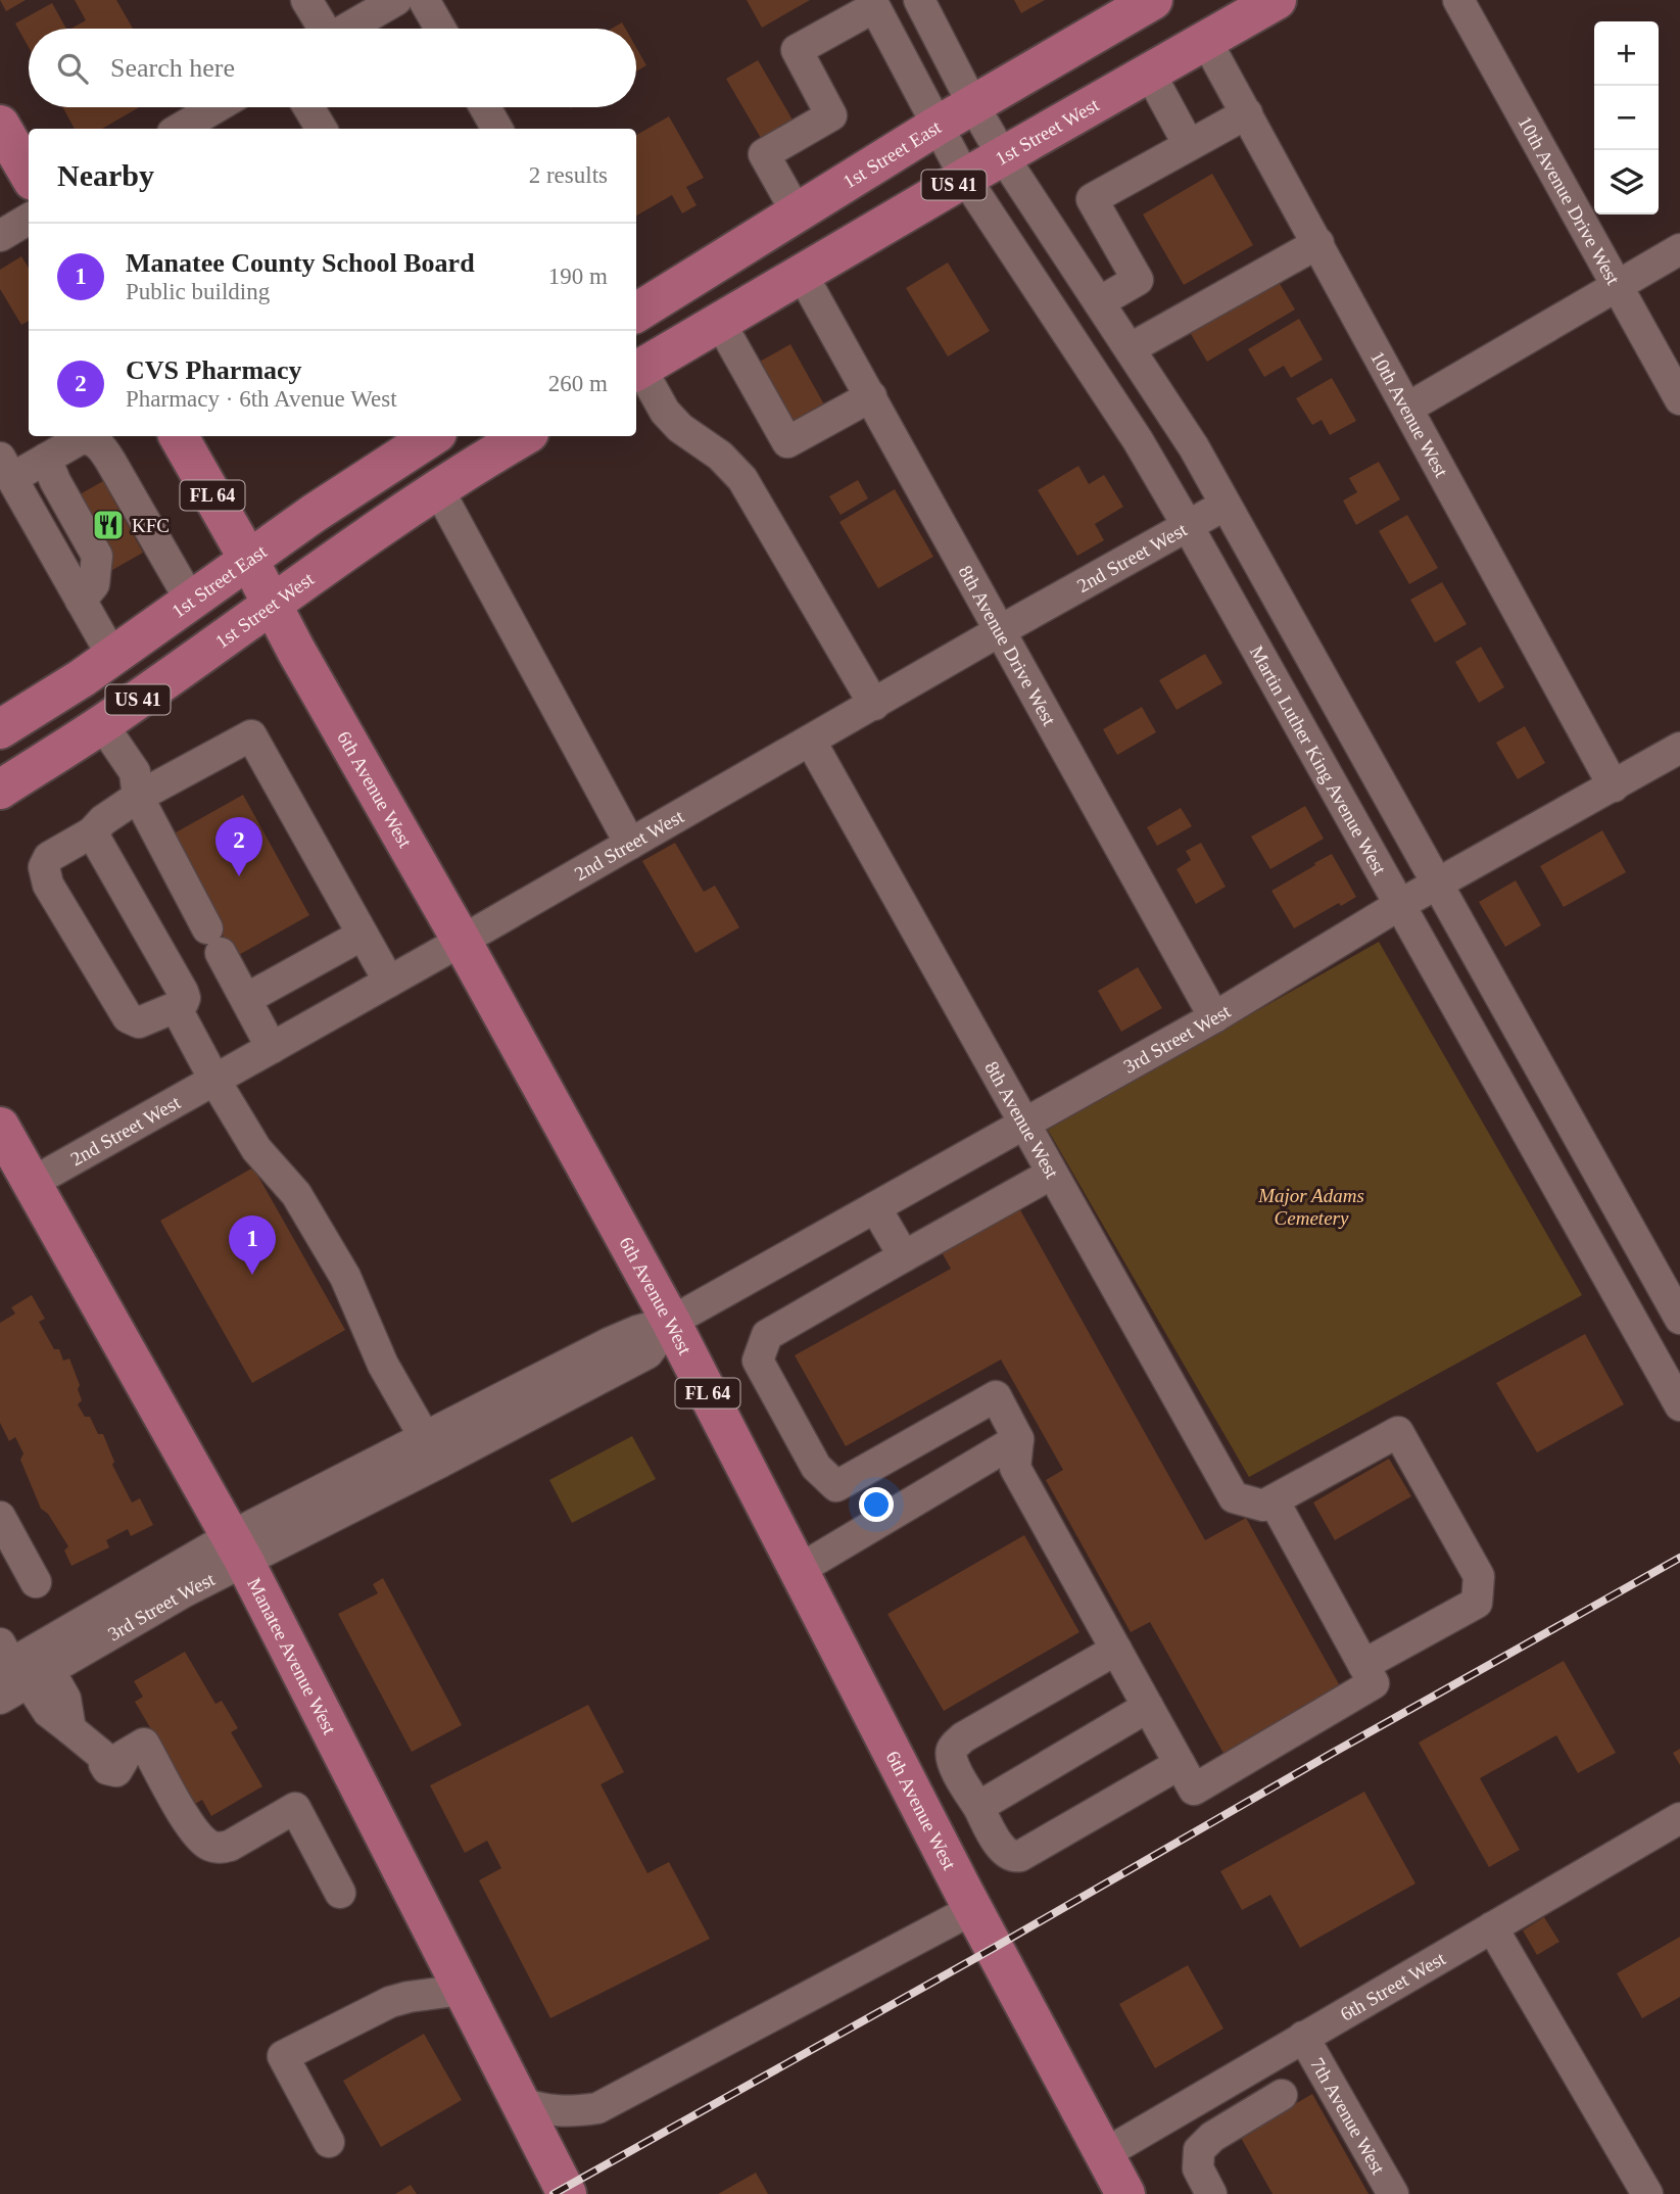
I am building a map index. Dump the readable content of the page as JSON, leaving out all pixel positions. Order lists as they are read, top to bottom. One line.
{"streets":{"main road":["1st Street West","1st Street East","US 41","FL 64","6th Avenue West","Manatee Avenue West"],"street":["10th Avenue Drive West","10th Avenue West","2nd Street West","8th Avenue Drive West","Martin Luther King Avenue West","3rd Street West","8th Avenue West","6th Street West","7th Avenue West"]},"crossings":[["1st Street West","10th Avenue West"],["1st Street West","8th Avenue Drive West"],["1st Street West","Martin Luther King Avenue West"],["1st Street West","6th Avenue West"],["1st Street East","FL 64"],["1st Street East","Martin Luther King Avenue West"],["1st Street East","6th Avenue West"],["10th Avenue West","3rd Street West"],["FL 64","6th Avenue West"],["2nd Street West","8th Avenue Drive West"],["2nd Street West","Martin Luther King Avenue West"],["2nd Street West","6th Avenue West"],["2nd Street West","8th Avenue West"],["2nd Street West","Manatee Avenue West"],["8th Avenue Drive West","3rd Street West"],["Martin Luther King Avenue West","3rd Street West"],["6th Avenue West","3rd Street West"],["6th Avenue West","6th Street West"],["3rd Street West","8th Avenue West"],["3rd Street West","Manatee Avenue West"],["6th Street West","7th Avenue West"]],"parks":["Major Adams Cemetery"],"places":{"restaurant":["KFC"]},"page":{"map_buttons":["+","−"],"search":"Search here","heading":["Nearby","2 results"],"list":[{"mark":"1","name":"Manatee County School Board","note":"Public building","value":"190 m"},{"mark":"2","name":"CVS Pharmacy","note":"Pharmacy · 6th Avenue West","value":"260 m"}],"pins":["2","1"]}}
